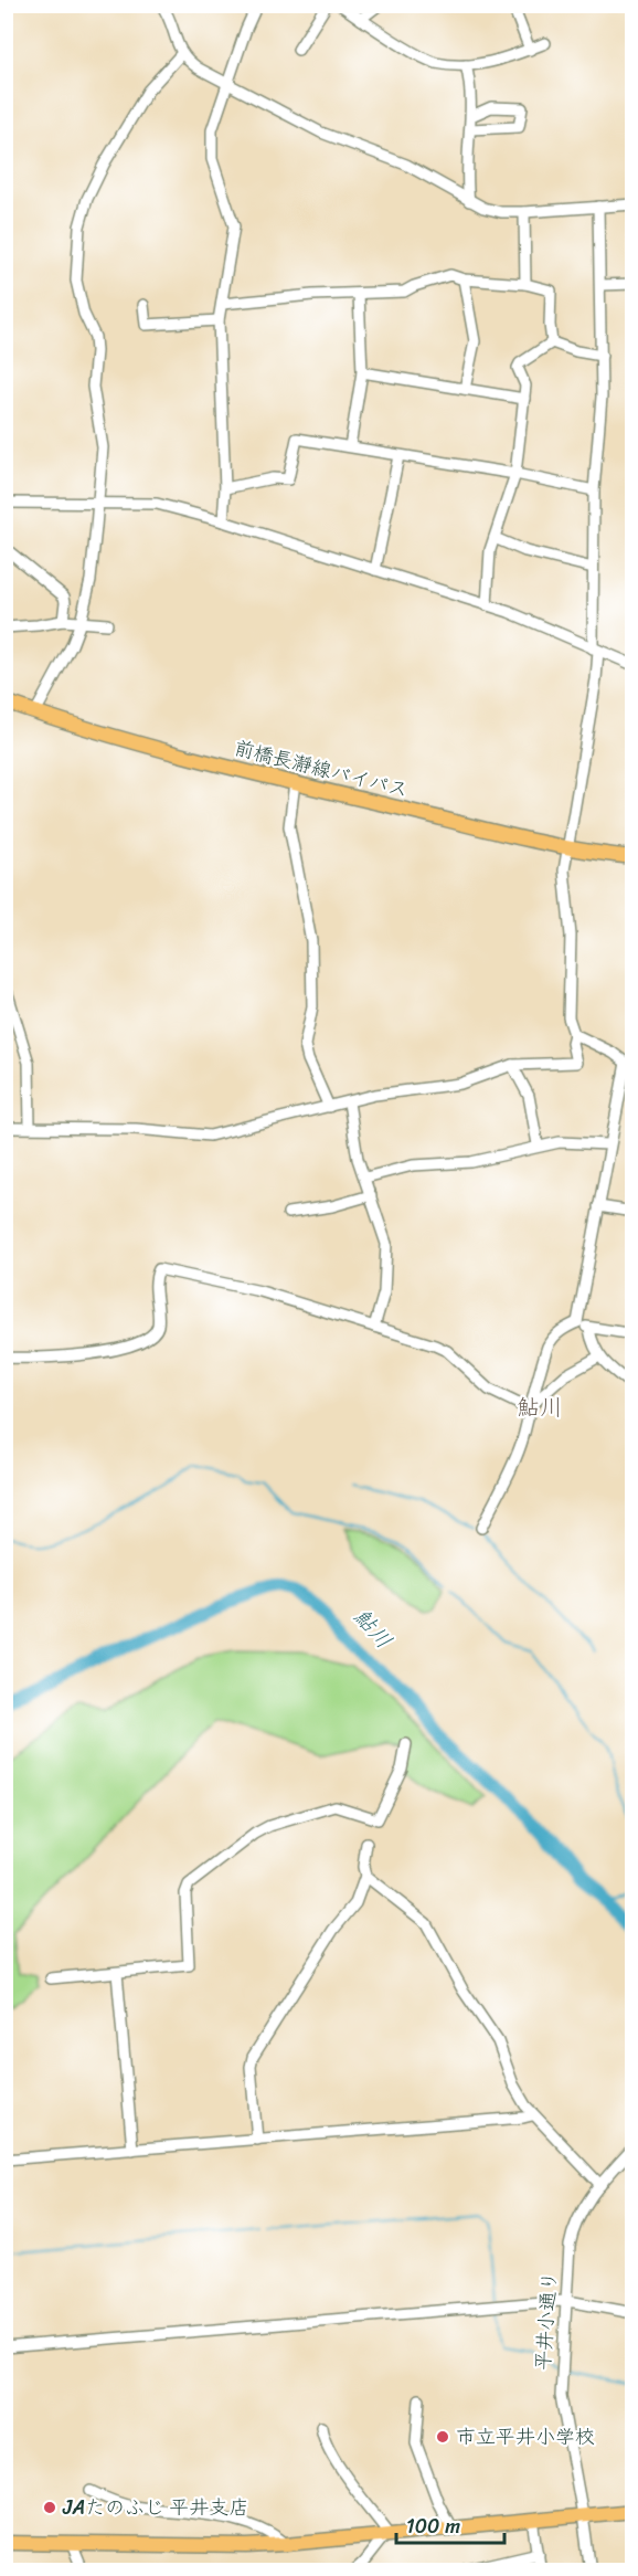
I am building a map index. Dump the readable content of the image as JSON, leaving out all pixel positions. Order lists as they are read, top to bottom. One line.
{"streets":{"main road":["前橋長瀞線バイパス"],"street":["平井小通り"]},"districts":["鮎川"],"water":["鮎川"],"places":["市立平井小学校","JAたのふじ 平井支店"],"scale_bar":"100 m"}
